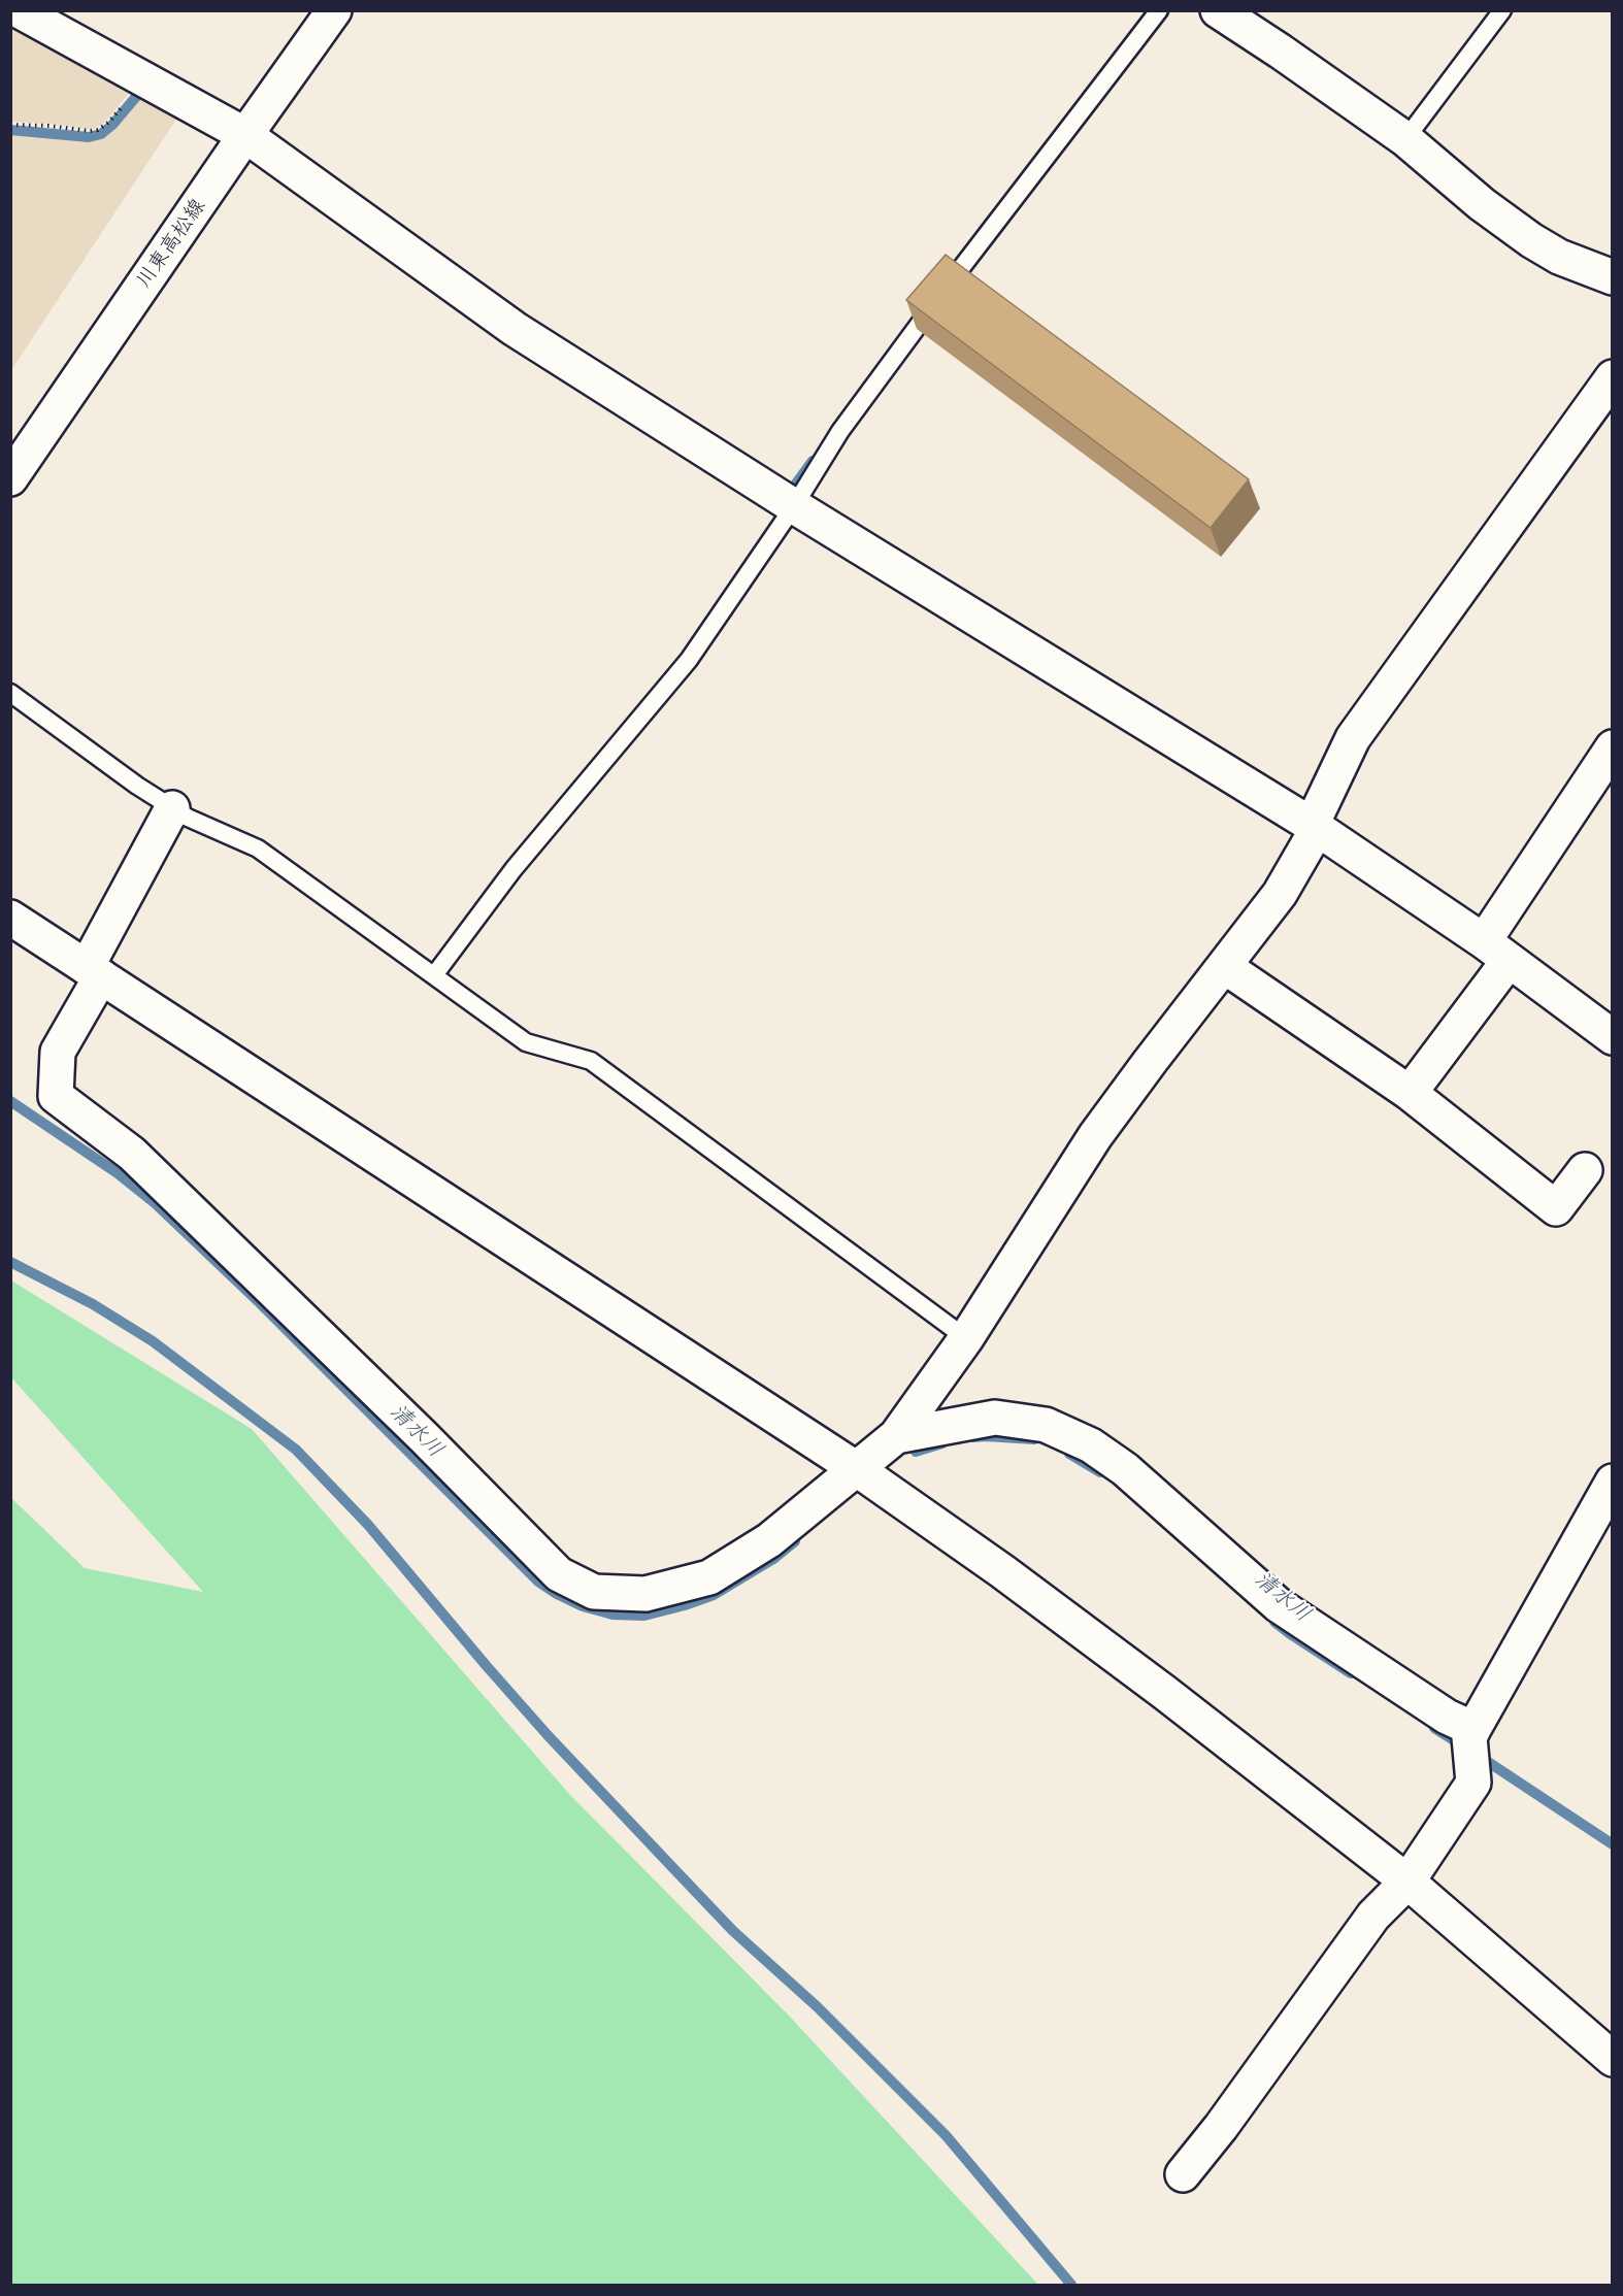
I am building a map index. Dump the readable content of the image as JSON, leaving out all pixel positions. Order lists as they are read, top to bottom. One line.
{"streets":{"street":["川東高松線"]},"water":["清水川"]}
